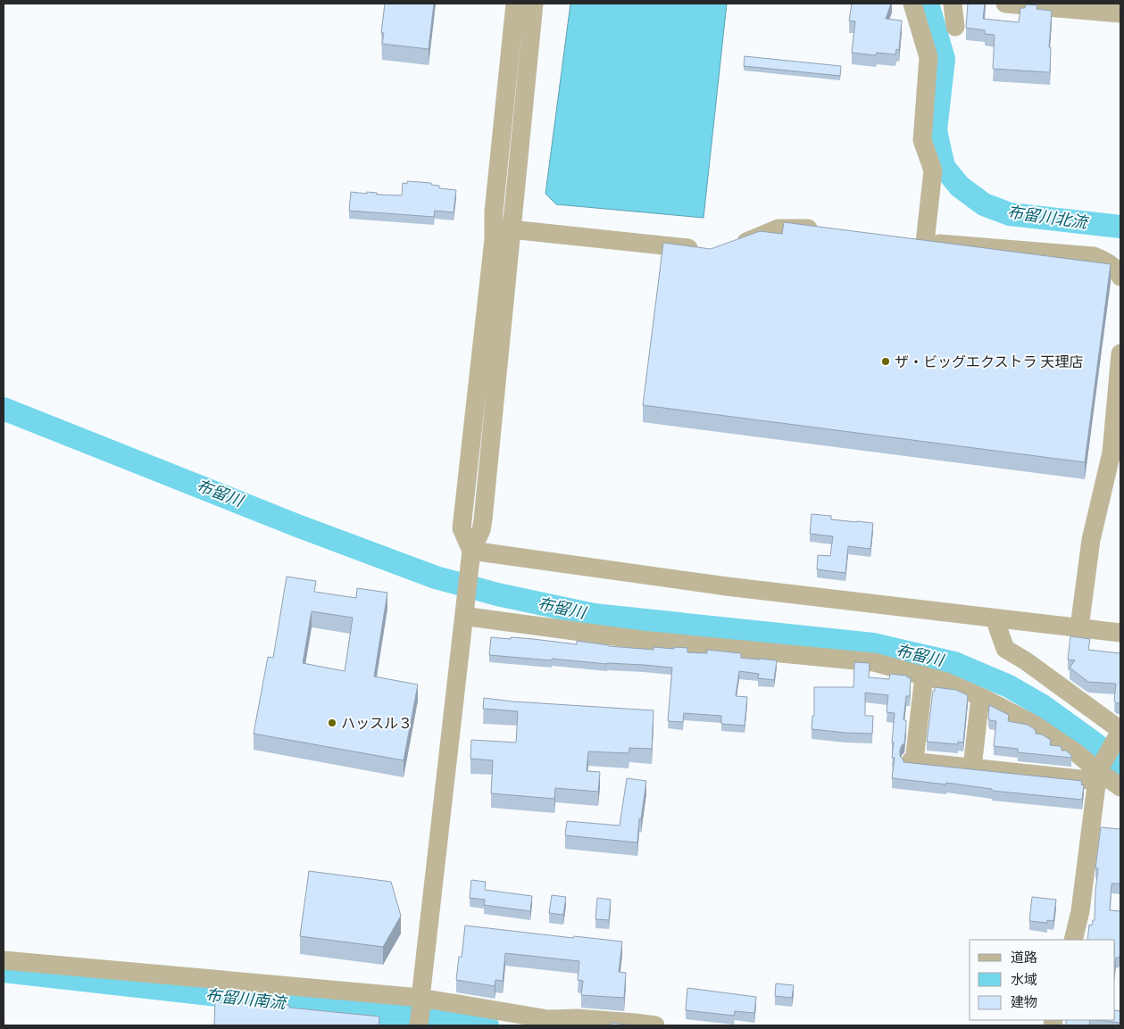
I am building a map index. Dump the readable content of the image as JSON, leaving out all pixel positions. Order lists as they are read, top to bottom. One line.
{"water":["布留川北流","布留川","布留川南流"],"places":["ザ・ビッグエクストラ 天理店","ハッスル３"],"legend":["道路","水域","建物"]}
